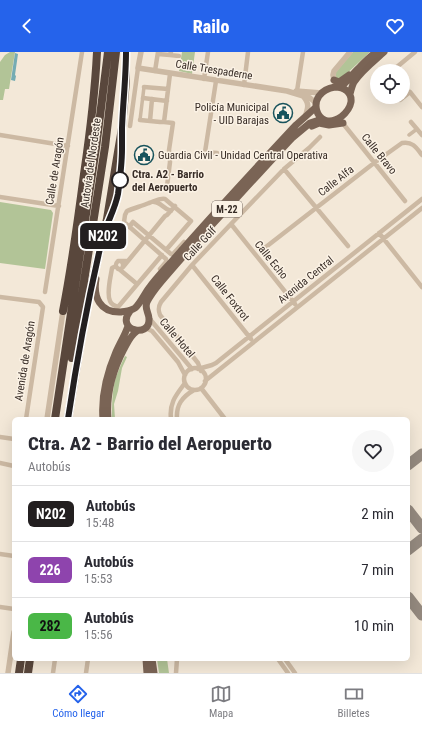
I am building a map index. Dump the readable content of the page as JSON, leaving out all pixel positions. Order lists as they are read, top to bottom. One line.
{"streets":{"highway":["Autovía del Nordeste"],"main road":["M-22"],"street":["Calle Trespaderne","Calle Bravo","Calle de Aragón","Calle Alfa","Calle Golf","Calle Echo","Avenida Central","Calle Foxtrot","Calle Hotel","Avenida de Aragón"]},"crossings":[["Calle Trespaderne","Calle Bravo"],["Calle Trespaderne","M-22"],["Calle Bravo","Calle Alfa"],["Calle Bravo","M-22"],["M-22","Calle Hotel"],["Calle Golf","Calle Echo"],["Calle Golf","Avenida Central"],["Calle Golf","Calle Foxtrot"],["Calle Golf","Calle Hotel"],["Calle Echo","Avenida Central"],["Avenida Central","Calle Foxtrot"],["Avenida Central","Calle Hotel"]],"places":{"public building":["Policía Municipal - UID Barajas","Guardia Civil - Unidad Central Operativa"],"other":["Ctra. A2 - Barrio del Aeropuerto"]},"lines":["bus line N202"],"page":{"header":"Railo","on_map":"N202","heading":["Ctra. A2 - Barrio del Aeropuerto","Autobús"],"list":[{"mark":"N202","name":"Autobús","note":"15:48","value":"2 min"},{"mark":"226","name":"Autobús","note":"15:53","value":"7 min"},{"mark":"282","name":"Autobús","note":"15:56","value":"10 min"}],"tabs":["Cómo llegar","Mapa","Billetes"]}}
